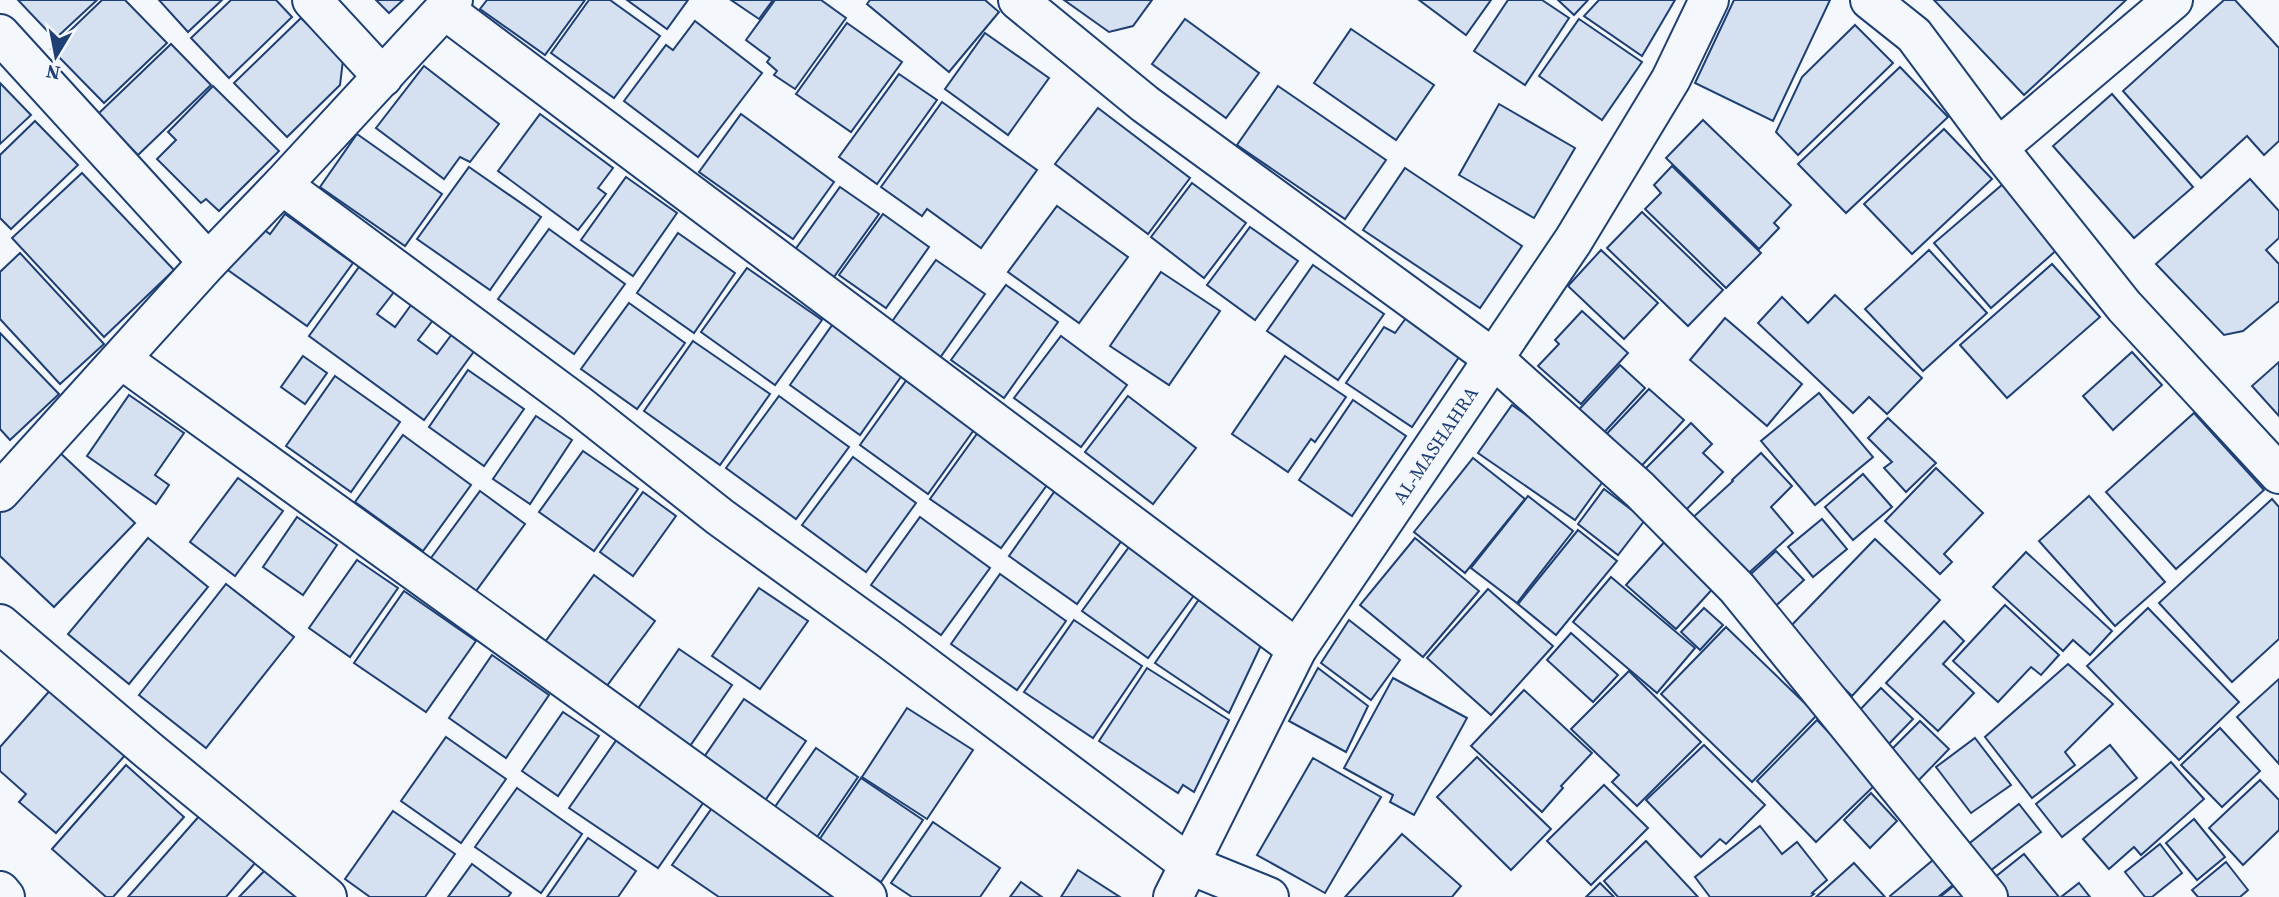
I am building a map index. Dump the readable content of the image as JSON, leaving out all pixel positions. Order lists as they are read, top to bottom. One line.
{"streets":{"street":["AL-MASHAHRA"]},"north":"bottom"}
